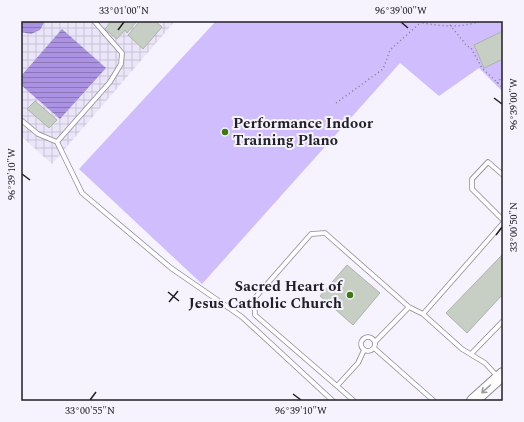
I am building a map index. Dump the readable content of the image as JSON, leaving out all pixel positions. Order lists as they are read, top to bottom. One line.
{"places":["Performance Indoor Training Plano","Sacred Heart of Jesus Catholic Church"],"coordinates":["33°01'00\"N","96°39'00\"W","96°39'10\"W","33°00'50\"N","33°00'55\"N"]}
